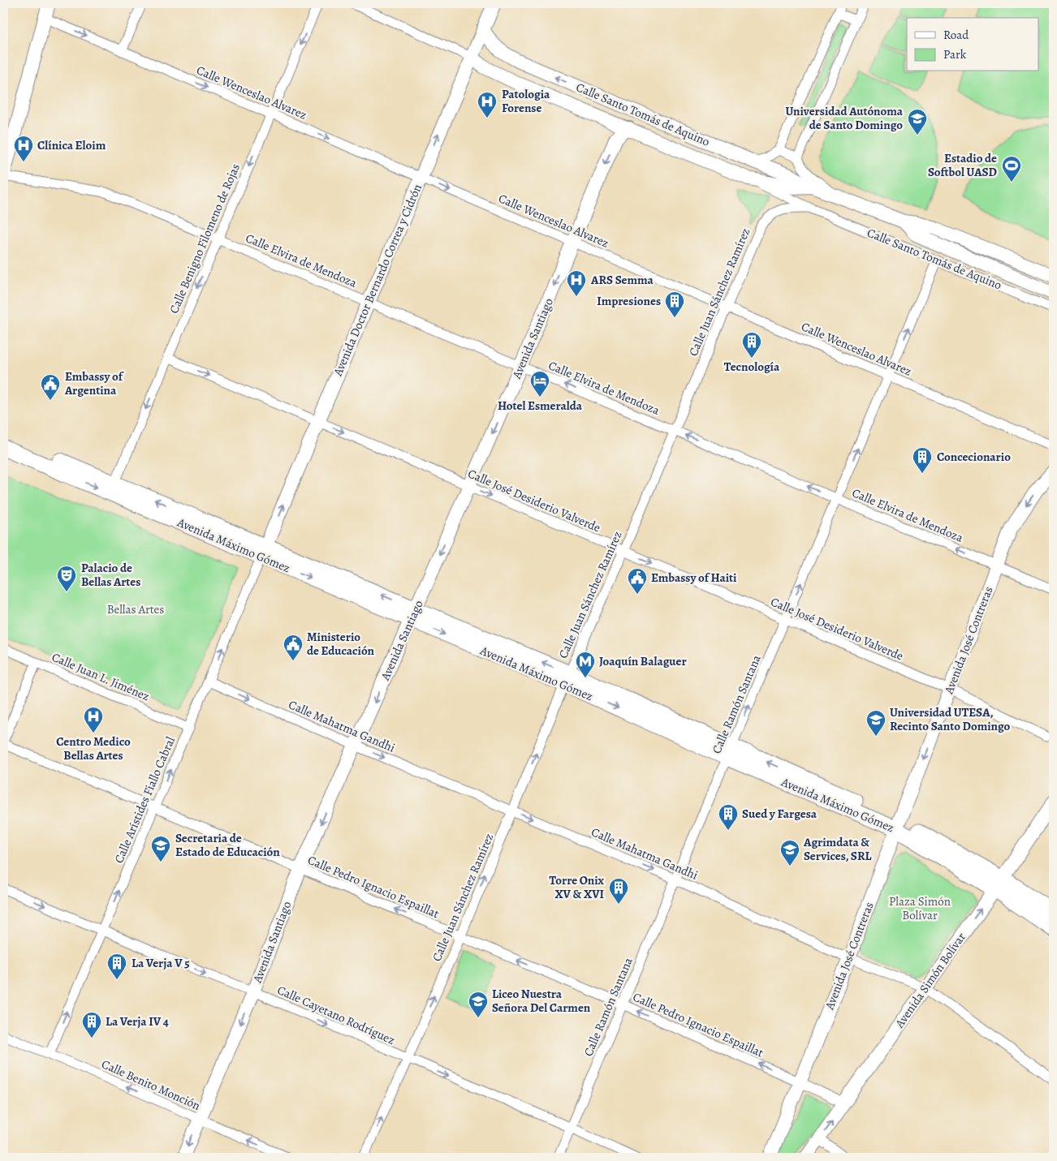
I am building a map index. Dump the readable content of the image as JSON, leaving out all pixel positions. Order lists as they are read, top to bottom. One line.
{"streets":{"main road":["Calle Santo Tomás de Aquino","Avenida Doctor Bernardo Correa y Cidrón","Avenida Santiago","Avenida Máximo Gómez","Avenida José Contreras","Avenida Simón Bolívar"],"street":["Calle Wenceslao Alvarez","Calle Benigno Filomeno de Rojas","Calle Elvira de Mendoza","Calle Juan Sánchez Ramírez","Calle José Desiderio Valverde","Calle Juan L. Jiménez","Calle Ramón Santana","Calle Mahatma Gandhi","Calle Arístides Fiallo Cabral","Calle Pedro Ignacio Espaillat","Calle Cayetano Rodríguez","Calle Benito Monción"]},"crossings":[["Calle Wenceslao Alvarez","Calle Benigno Filomeno de Rojas"],["Calle Wenceslao Alvarez","Avenida Doctor Bernardo Correa y Cidrón"],["Calle Wenceslao Alvarez","Calle Juan Sánchez Ramírez"],["Calle Wenceslao Alvarez","Avenida Santiago"],["Calle Wenceslao Alvarez","Calle Ramón Santana"],["Calle Santo Tomás de Aquino","Avenida Doctor Bernardo Correa y Cidrón"],["Calle Santo Tomás de Aquino","Calle Juan Sánchez Ramírez"],["Calle Santo Tomás de Aquino","Avenida Santiago"],["Calle Santo Tomás de Aquino","Calle Ramón Santana"],["Calle Benigno Filomeno de Rojas","Calle Elvira de Mendoza"],["Calle Benigno Filomeno de Rojas","Calle José Desiderio Valverde"],["Calle Benigno Filomeno de Rojas","Avenida Máximo Gómez"],["Calle Elvira de Mendoza","Avenida Doctor Bernardo Correa y Cidrón"],["Calle Elvira de Mendoza","Calle Juan Sánchez Ramírez"],["Calle Elvira de Mendoza","Avenida Santiago"],["Calle Elvira de Mendoza","Avenida José Contreras"],["Calle Elvira de Mendoza","Calle Ramón Santana"],["Avenida Doctor Bernardo Correa y Cidrón","Calle José Desiderio Valverde"],["Avenida Doctor Bernardo Correa y Cidrón","Avenida Máximo Gómez"],["Avenida Doctor Bernardo Correa y Cidrón","Calle Arístides Fiallo Cabral"],["Calle Juan Sánchez Ramírez","Calle José Desiderio Valverde"],["Calle Juan Sánchez Ramírez","Avenida Máximo Gómez"],["Calle Juan Sánchez Ramírez","Calle Mahatma Gandhi"],["Calle Juan Sánchez Ramírez","Calle Pedro Ignacio Espaillat"],["Calle Juan Sánchez Ramírez","Calle Cayetano Rodríguez"],["Avenida Santiago","Calle José Desiderio Valverde"],["Avenida Santiago","Avenida Máximo Gómez"],["Avenida Santiago","Calle Mahatma Gandhi"],["Avenida Santiago","Calle Pedro Ignacio Espaillat"],["Avenida Santiago","Calle Cayetano Rodríguez"],["Avenida Santiago","Calle Benito Monción"],["Calle José Desiderio Valverde","Avenida José Contreras"],["Calle José Desiderio Valverde","Calle Ramón Santana"],["Avenida Máximo Gómez","Avenida José Contreras"],["Avenida Máximo Gómez","Calle Ramón Santana"],["Avenida Máximo Gómez","Calle Arístides Fiallo Cabral"],["Avenida Máximo Gómez","Avenida Simón Bolívar"],["Avenida José Contreras","Calle Mahatma Gandhi"],["Avenida José Contreras","Calle Pedro Ignacio Espaillat"],["Calle Juan L. Jiménez","Calle Arístides Fiallo Cabral"],["Calle Ramón Santana","Calle Mahatma Gandhi"],["Calle Ramón Santana","Calle Pedro Ignacio Espaillat"],["Calle Ramón Santana","Calle Cayetano Rodríguez"],["Calle Mahatma Gandhi","Calle Arístides Fiallo Cabral"],["Calle Mahatma Gandhi","Avenida Simón Bolívar"],["Calle Arístides Fiallo Cabral","Calle Pedro Ignacio Espaillat"],["Calle Arístides Fiallo Cabral","Calle Cayetano Rodríguez"],["Calle Arístides Fiallo Cabral","Calle Benito Monción"],["Calle Pedro Ignacio Espaillat","Avenida Simón Bolívar"]],"one_way":["Calle Wenceslao Alvarez","Calle Benigno Filomeno de Rojas","Calle Elvira de Mendoza","Avenida Doctor Bernardo Correa y Cidrón","Calle Juan Sánchez Ramírez","Avenida Santiago","Calle José Desiderio Valverde","Calle Ramón Santana","Calle Mahatma Gandhi","Calle Arístides Fiallo Cabral","Calle Pedro Ignacio Espaillat","Avenida Simón Bolívar","Calle Cayetano Rodríguez","Calle Benito Monción"],"parks":["Bellas Artes","Plaza Simón Bolívar"],"places":{"hospital":["Patologia Forense","Clínica Eloim","ARS Semma","Centro Medico Bellas Artes"],"school or university":["Universidad Autónoma de Santo Domingo","Universidad UTESA, Recinto Santo Domingo","Secretaria de Estado de Educación","Agrimdata & Services, SRL","Liceo Nuestra Señora Del Carmen"],"sports":["Estadio de Softbol UASD"],"building":["Impresiones","Tecnología","Concecionario","Sued y Fargesa","Torre Onix XV & XVI","La Verja V 5","La Verja IV 4"],"hotel":["Hotel Esmeralda"],"public building":["Embassy of Argentina","Embassy of Haiti","Ministerio de Educación"],"theatre":["Palacio de Bellas Artes"],"metro station":["Joaquín Balaguer"]},"legend":["Road","Park"]}
